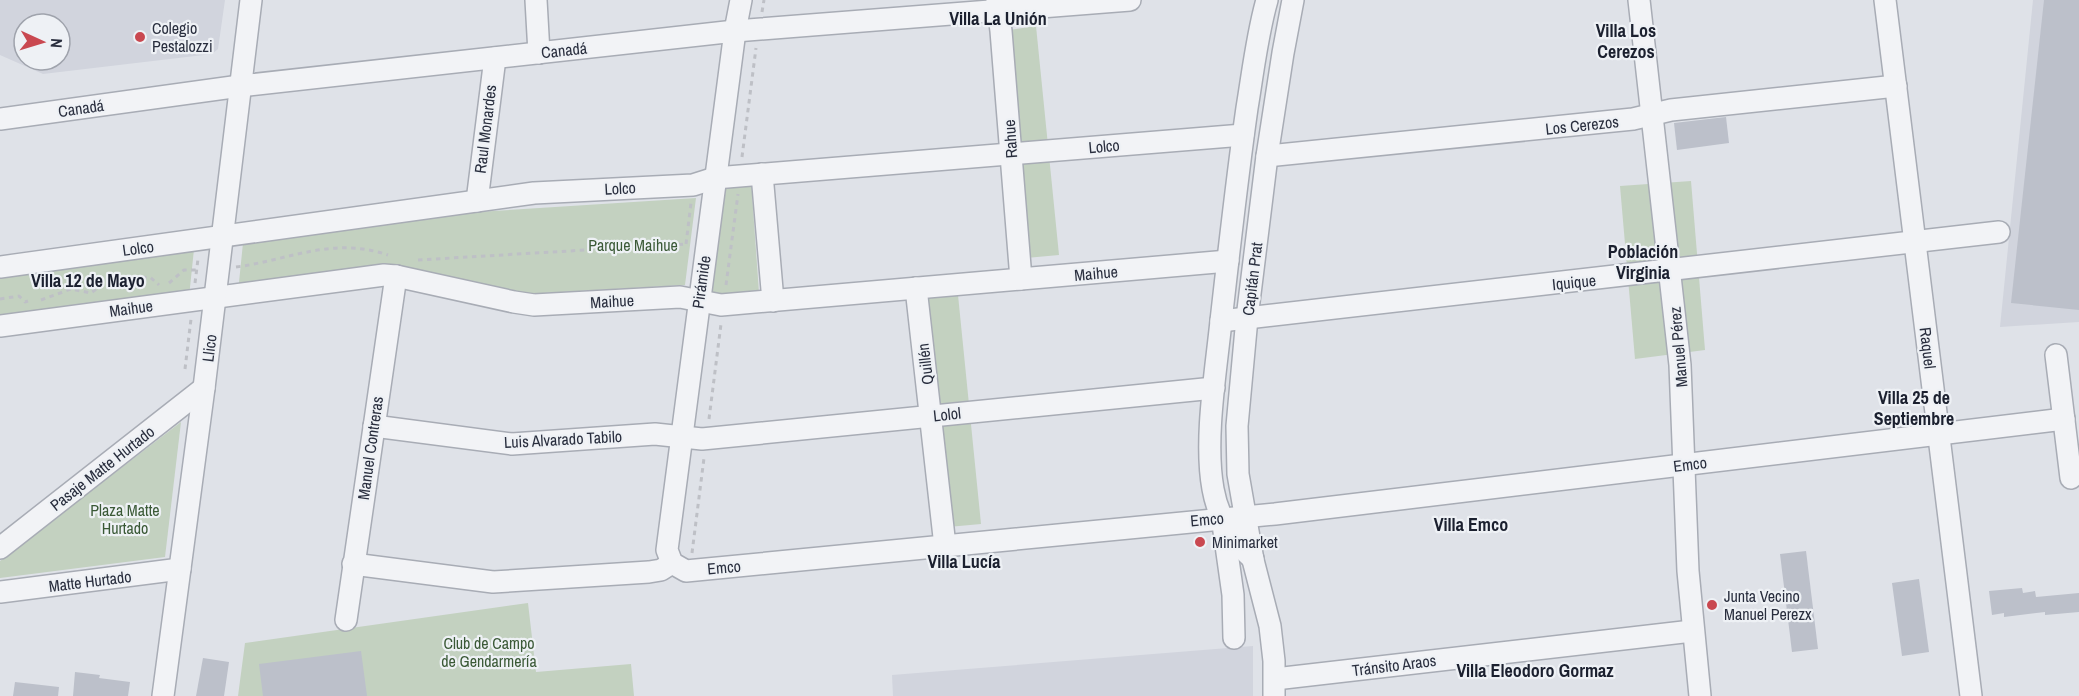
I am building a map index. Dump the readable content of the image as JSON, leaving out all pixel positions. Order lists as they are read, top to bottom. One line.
{"streets":{"street":["Canadá","Los Cerezos","Raul Monardes","Rahue","Lolco","Maihue","Capitán Prat","Pirámide","Iquique","Manuel Pérez","Llico","Raquel","Quillén","Lolol","Luis Alvarado Tabilo","Manuel Contreras","Emco","Pasaje Matte Hurtado","Matte Hurtado","Tránsito Araos"]},"crossings":[["Canadá","Raul Monardes"],["Canadá","Rahue"],["Canadá","Pirámide"],["Canadá","Llico"],["Los Cerezos","Capitán Prat"],["Los Cerezos","Manuel Pérez"],["Los Cerezos","Raquel"],["Raul Monardes","Lolco"],["Rahue","Lolco"],["Rahue","Maihue"],["Lolco","Capitán Prat"],["Lolco","Pirámide"],["Lolco","Llico"],["Maihue","Capitán Prat"],["Maihue","Pirámide"],["Maihue","Llico"],["Maihue","Quillén"],["Maihue","Manuel Contreras"],["Capitán Prat","Iquique"],["Capitán Prat","Lolol"],["Capitán Prat","Emco"],["Capitán Prat","Tránsito Araos"],["Pirámide","Lolol"],["Pirámide","Luis Alvarado Tabilo"],["Pirámide","Emco"],["Iquique","Manuel Pérez"],["Iquique","Raquel"],["Manuel Pérez","Emco"],["Manuel Pérez","Tránsito Araos"],["Llico","Pasaje Matte Hurtado"],["Llico","Matte Hurtado"],["Raquel","Emco"],["Quillén","Lolol"],["Quillén","Emco"],["Lolol","Luis Alvarado Tabilo"],["Luis Alvarado Tabilo","Manuel Contreras"]],"districts":["Villa La Unión","Villa Los Cerezos","Población Virginia","Villa 12 de Mayo","Villa 25 de Septiembre","Villa Emco","Villa Lucía","Villa Eleodoro Gormaz"],"parks":["Parque Maihue","Plaza Matte Hurtado","Club de Campo de Gendarmería"],"places":["Colegio Pestalozzi","Minimarket","Junta Vecino Manuel Perezx"],"north":"right"}
